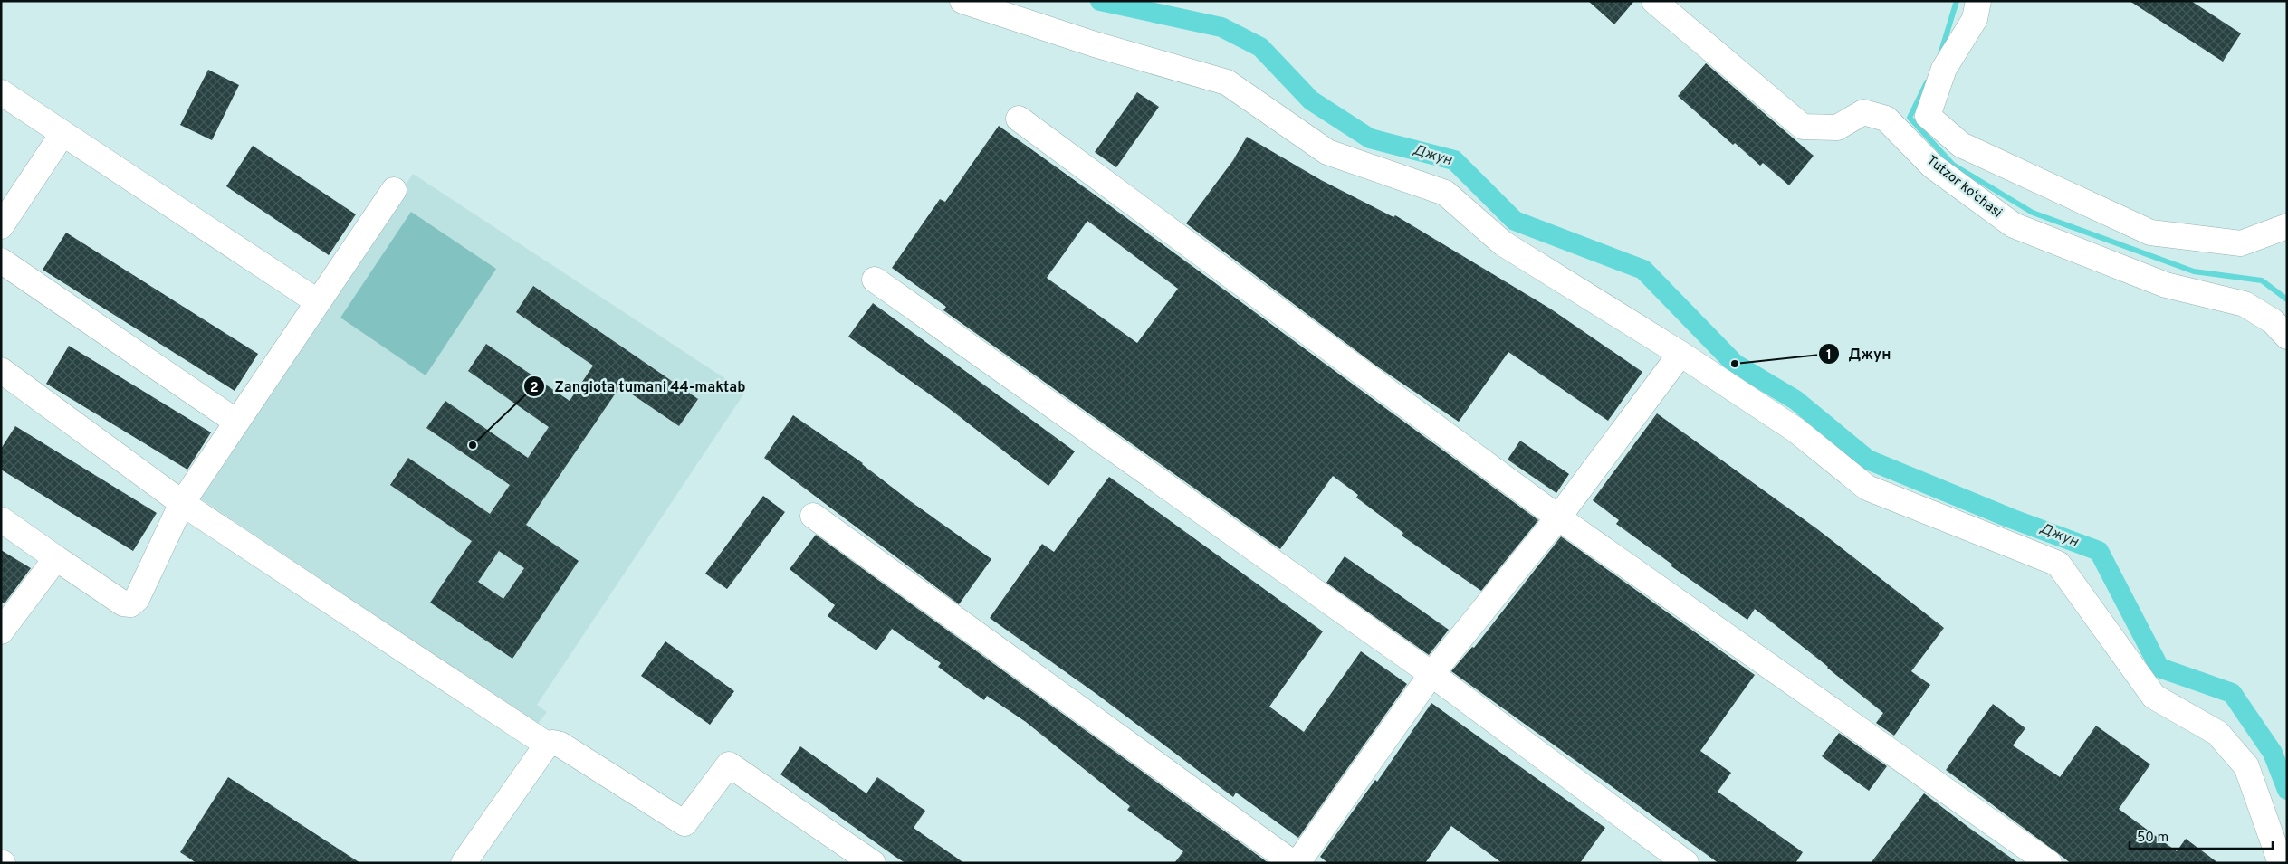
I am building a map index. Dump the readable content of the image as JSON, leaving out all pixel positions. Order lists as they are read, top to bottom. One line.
{"streets":{"street":["Tutzor ko‘chasi"]},"water":["Джун"],"places":["Джун","Zangiota tumani 44-maktab"],"scale_bar":"50 m"}
